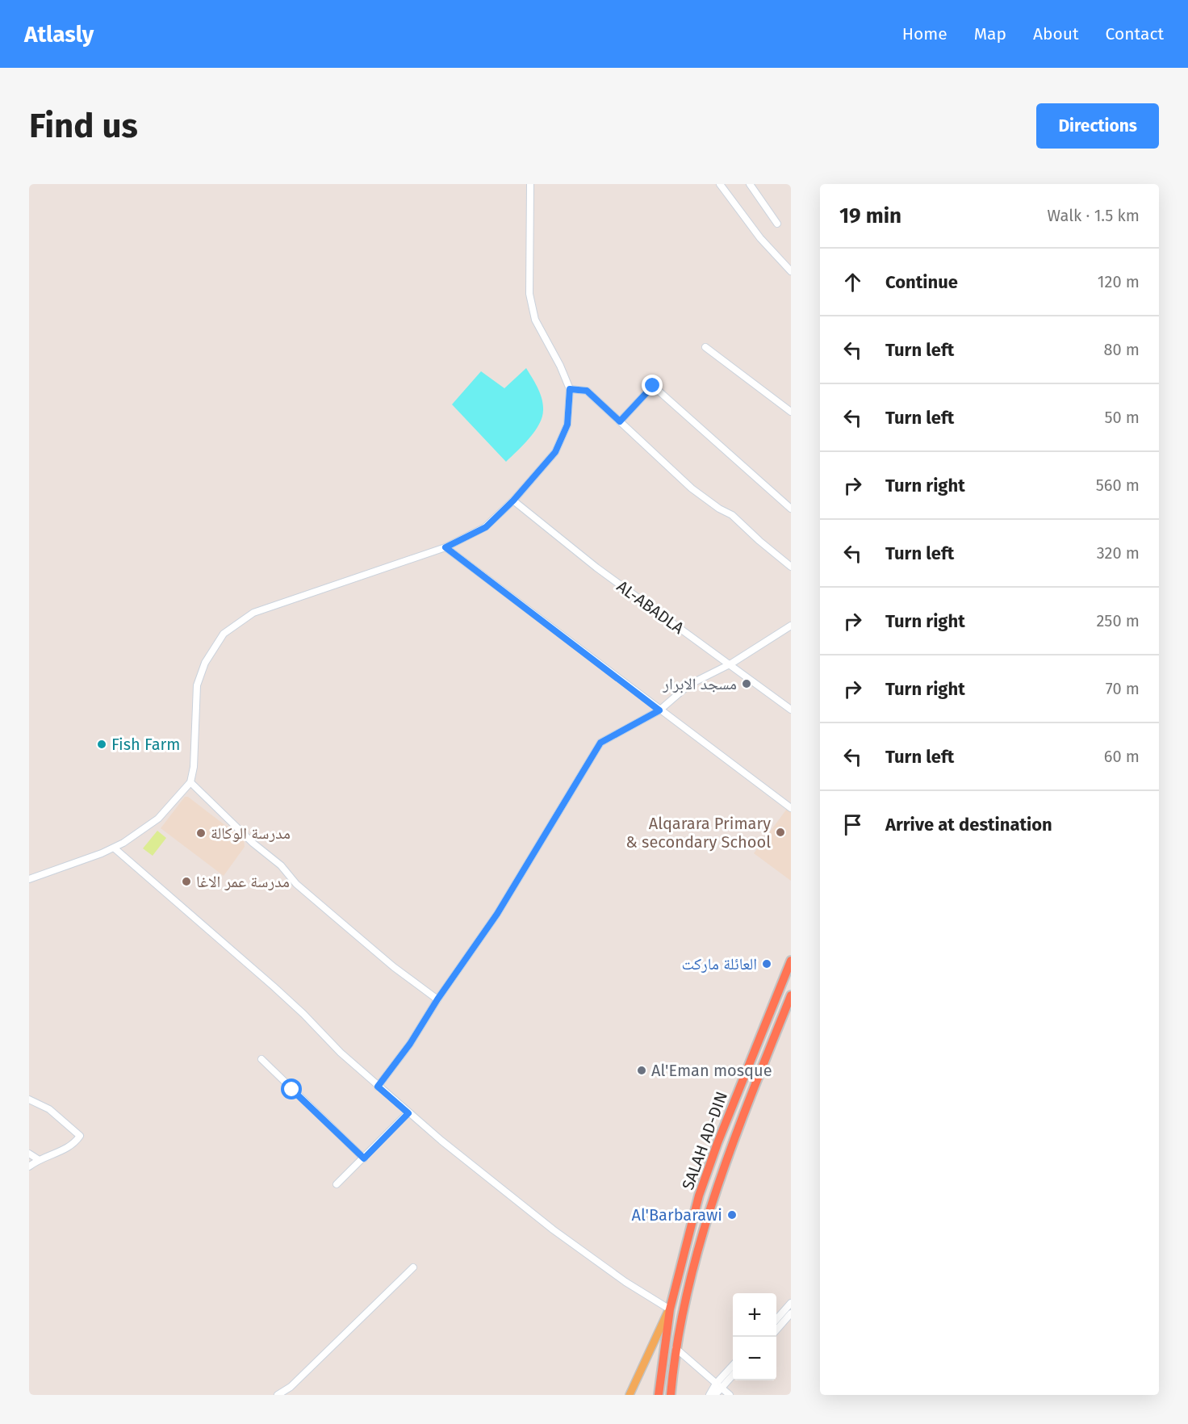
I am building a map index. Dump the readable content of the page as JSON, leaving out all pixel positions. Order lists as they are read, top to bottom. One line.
{"streets":{"highway":["SALAH AD-DIN"],"street":["AL-ABADLA"]},"places":["مسجد الابرار","Fish Farm","Alqarara Primary & secondary School","مدرسة الوكالة","مدرسة عمر الاغا","العائلة ماركت","Al'Eman mosque","Al'Barbarawi"],"page":{"header":"Atlasly","nav":["Home","Map","About","Contact"],"buttons":"Directions","title":"Find us","heading":["19 min","Walk · 1.5 km"],"list":[["Continue","120 m"],["Turn left","80 m"],["Turn left","50 m"],["Turn right","560 m"],["Turn left","320 m"],["Turn right","250 m"],["Turn right","70 m"],["Turn left","60 m"],"Arrive at destination"],"map_buttons":["+","−"]}}
